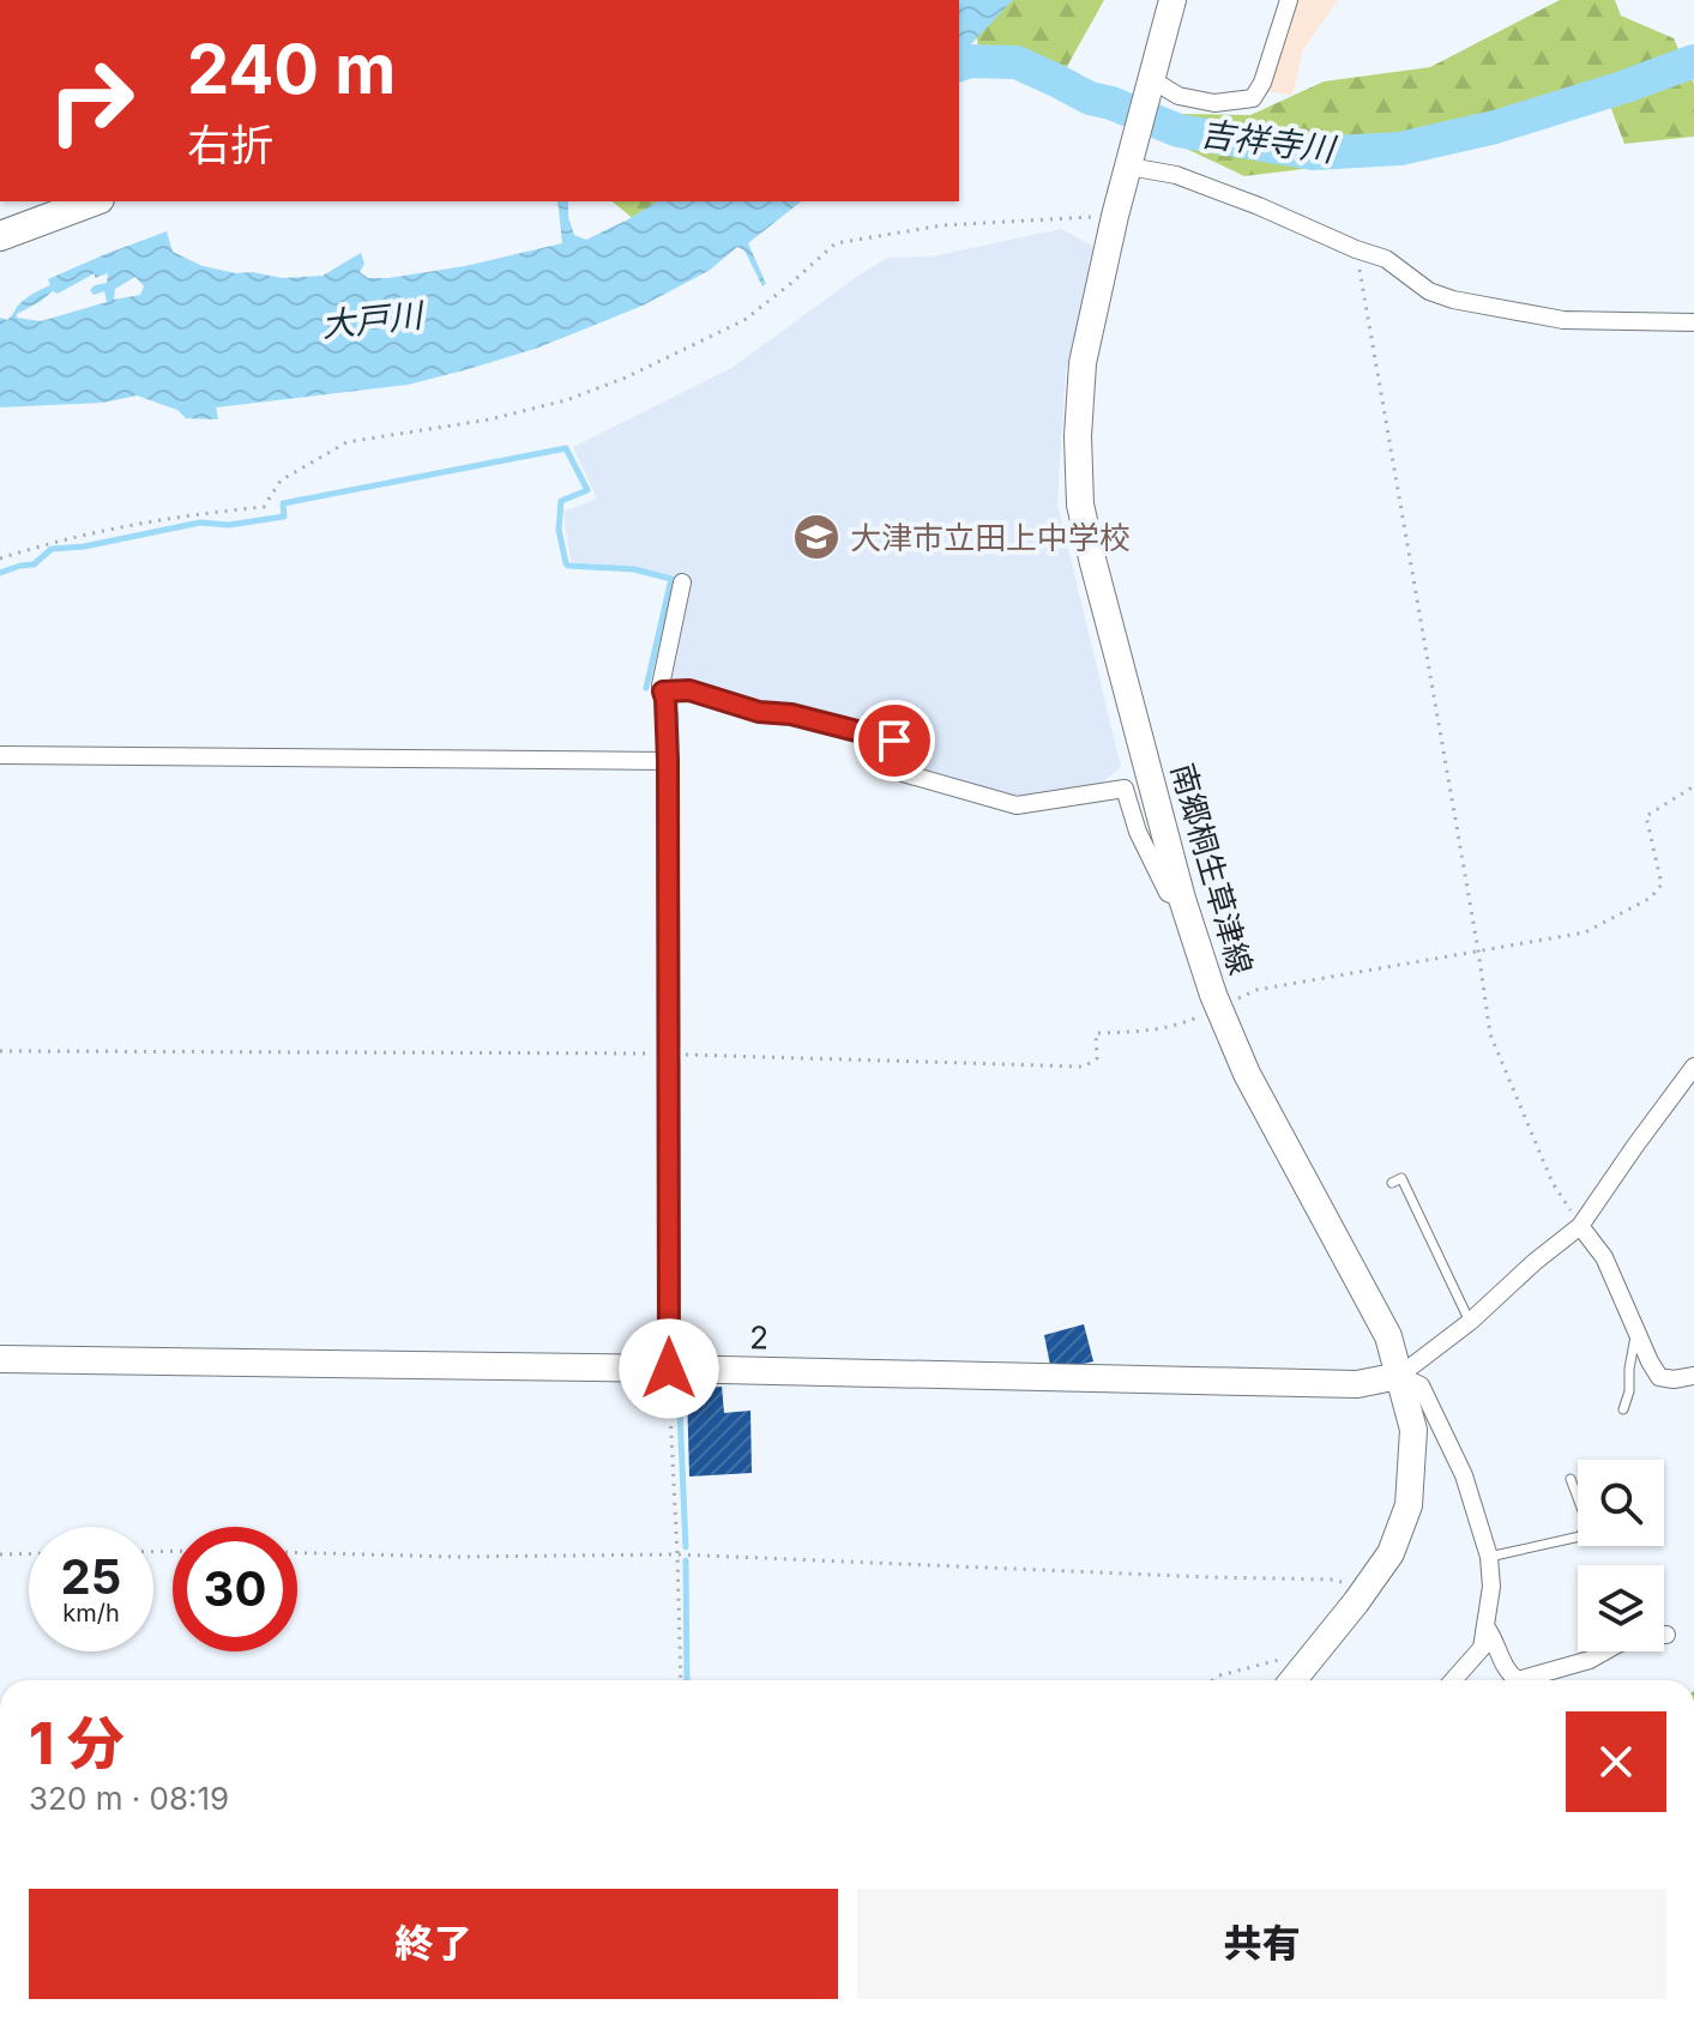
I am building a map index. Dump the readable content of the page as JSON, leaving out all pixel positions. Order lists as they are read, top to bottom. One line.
{"streets":{"main road":["南郷桐生草津線","2"]},"crossings":[["南郷桐生草津線","2"]],"water":["吉祥寺川","大戸川"],"places":{"school or university":["大津市立田上中学校"]},"page":{"turn":["240 m","右折"],"speed":"25 km/h","limit":"30","heading":["1 分","320 m · 08:19"],"buttons":["終了","共有"]}}
